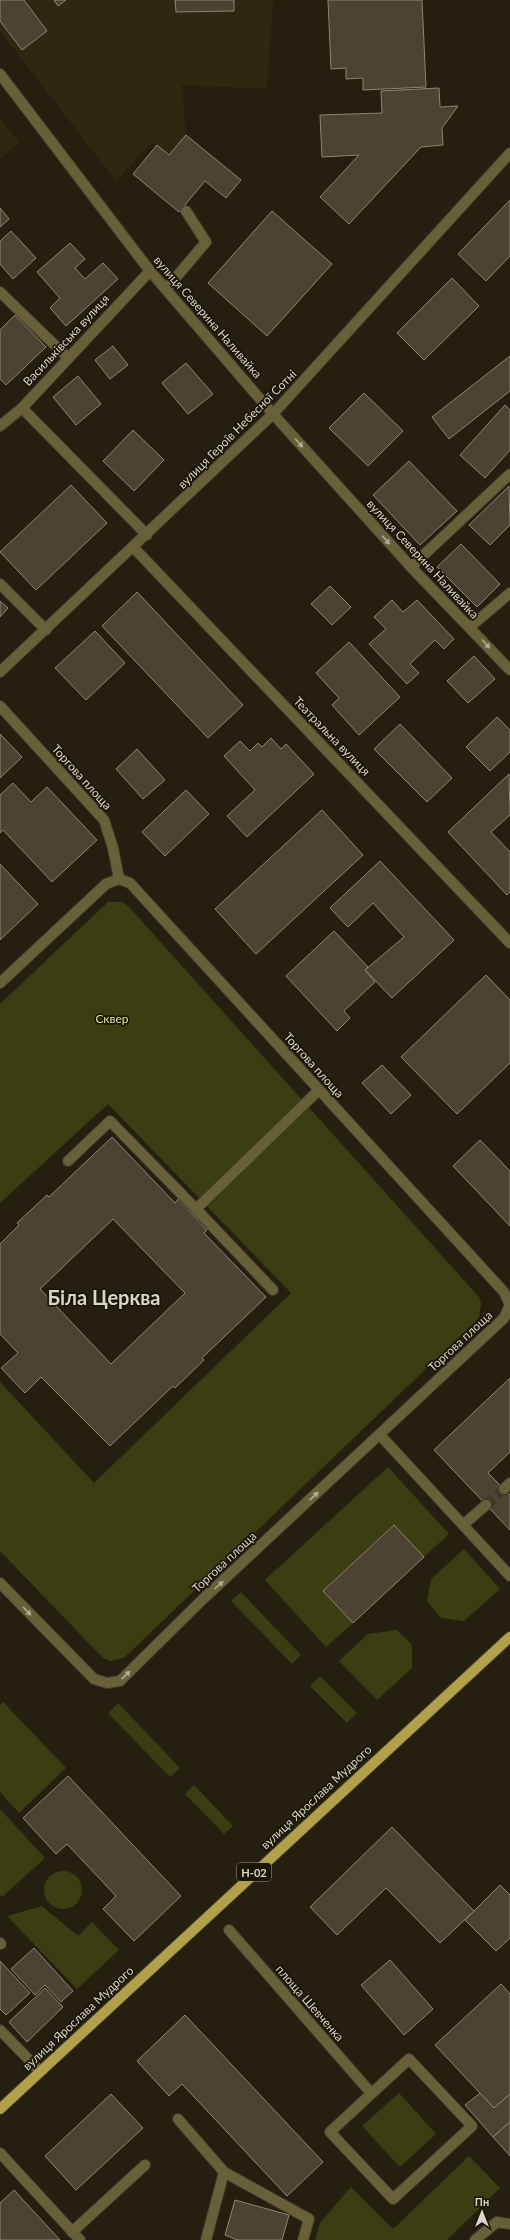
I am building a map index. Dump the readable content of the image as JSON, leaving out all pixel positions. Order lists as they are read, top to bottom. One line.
{"streets":{"main road":["вулиця Ярослава Мудрого","Н-02"],"street":["вулиця Северина Наливайка","Васильківська вулиця","вулиця Героїв Небесної Сотні","Театральна вулиця","Торгова площа","площа Шевченка"]},"crossings":[["вулиця Северина Наливайка","Васильківська вулиця"],["вулиця Северина Наливайка","вулиця Героїв Небесної Сотні"],["вулиця Героїв Небесної Сотні","Театральна вулиця"]],"districts":["Біла Церква"],"parks":["Сквер"],"north":"top"}
